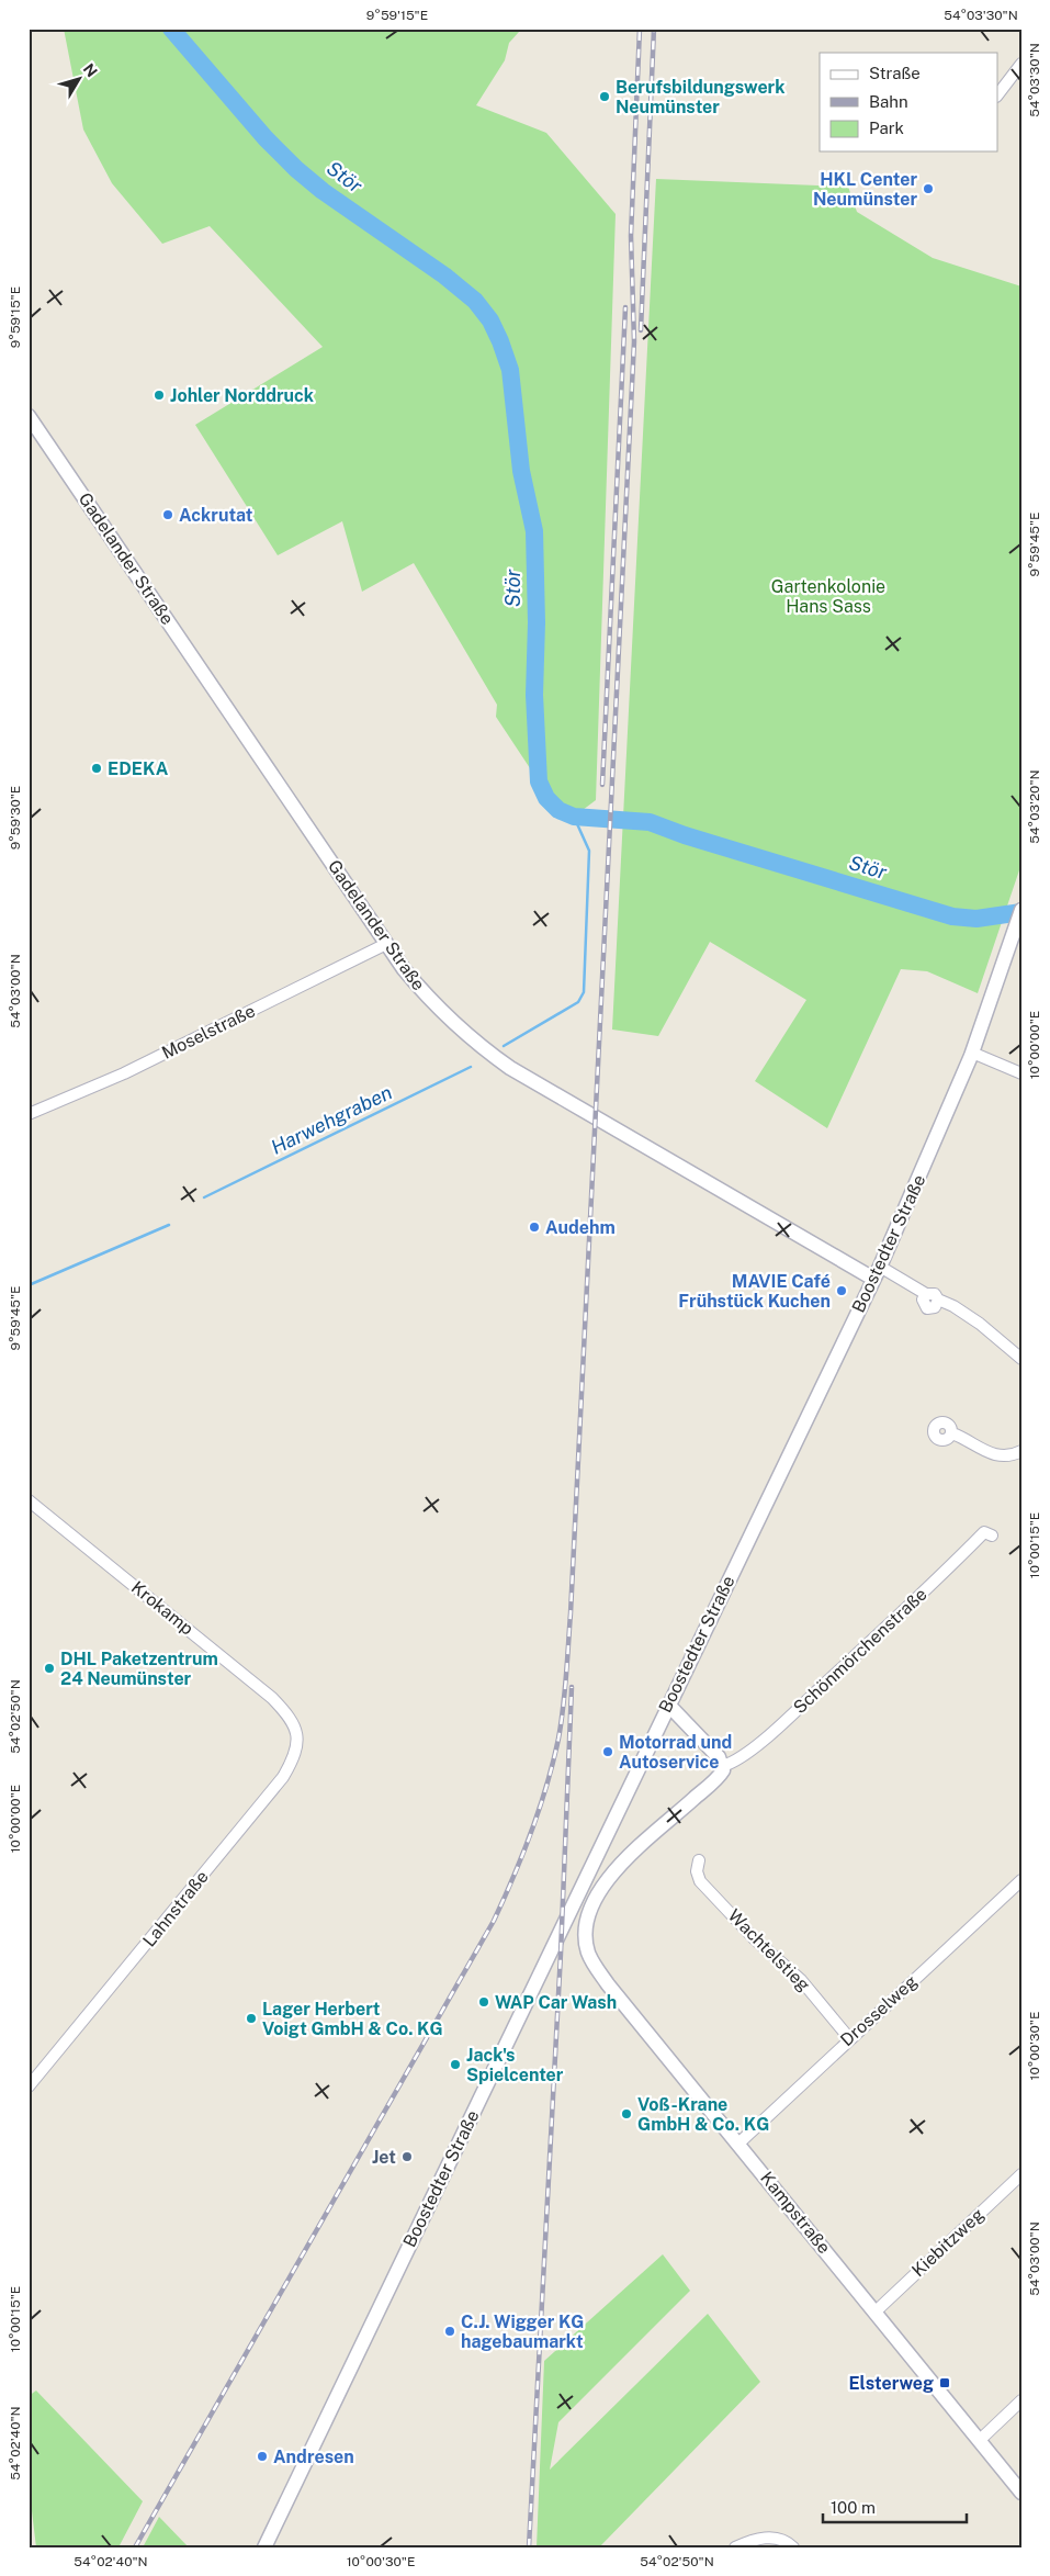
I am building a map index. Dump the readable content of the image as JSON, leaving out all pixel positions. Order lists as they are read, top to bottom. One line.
{"streets":{"street":["Gadelander Straße","Moselstraße","Boostedter Straße","Krokamp","Schönmörchenstraße","Lahnstraße","Wachtelstieg","Drosselweg","Kampstraße","Kiebitzweg"]},"crossings":[["Gadelander Straße","Moselstraße"],["Gadelander Straße","Boostedter Straße"],["Krokamp","Lahnstraße"],["Schönmörchenstraße","Kampstraße"],["Wachtelstieg","Drosselweg"],["Drosselweg","Kampstraße"],["Kampstraße","Kiebitzweg"]],"water":["Stör","Harwehgraben"],"parks":["Gartenkolonie Hans Sass"],"places":{"other":["Berufsbildungswerk Neumünster","HKL Center Neumünster","Johler Norddruck","Ackrutat","EDEKA","Audehm","MAVIE Café Frühstück Kuchen","DHL Paketzentrum 24 Neumünster","Motorrad und Autoservice","WAP Car Wash","Lager Herbert Voigt GmbH & Co. KG","Jack's Spielcenter","Voß-Krane GmbH & Co. KG","Jet","C.J. Wigger KG hagebaumarkt","Andresen"],"transit":["Elsterweg"]},"legend":["Straße","Bahn","Park"],"scale_bar":"100 m","north":"top right","coordinates":["9°59'15\"E","54°03'30\"N","9°59'45\"E","54°03'20\"N","9°59'30\"E","54°03'00\"N","10°00'00\"E","10°00'15\"E","54°02'50\"N","10°00'30\"E","54°02'40\"N"]}
